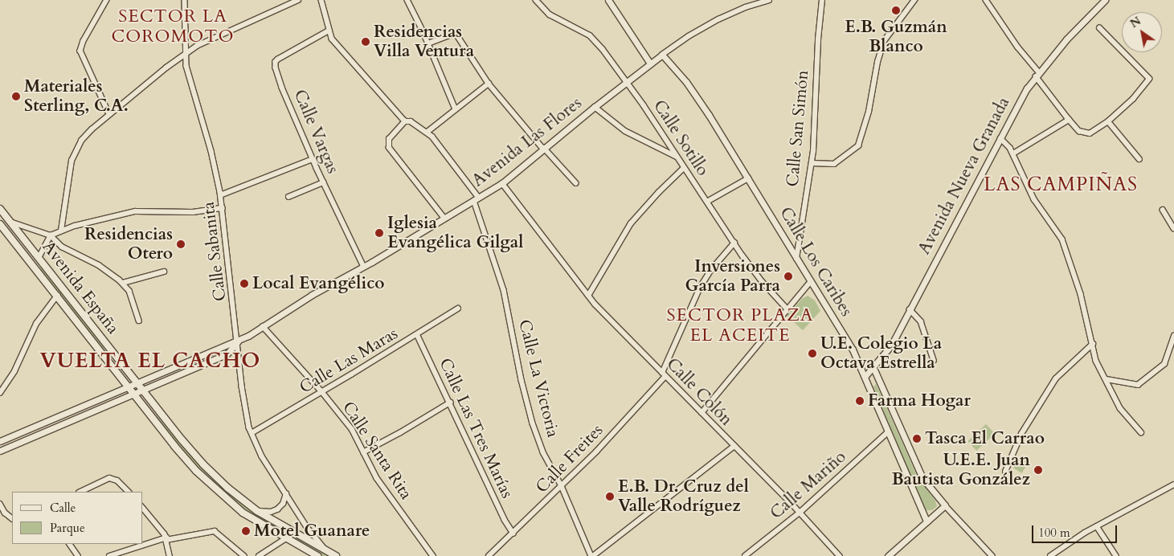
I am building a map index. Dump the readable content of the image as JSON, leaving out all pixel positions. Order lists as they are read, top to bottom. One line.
{"streets":{"main road":["Avenida España"],"street":["Calle San Simón","Calle Vargas","Calle Sotillo","Avenida Las Flores","Avenida Nueva Granada","Calle Sabanita","Calle Los Caribes","Calle Las Maras","Calle La Victoria","Calle Colón","Calle Las Tres Marías","Calle Santa Rita","Calle Freites","Calle Mariño"]},"crossings":[["Calle San Simón","Calle Los Caribes"],["Calle Vargas","Avenida Las Flores"],["Calle Sotillo","Avenida Las Flores"],["Calle Sotillo","Calle Freites"],["Avenida Las Flores","Calle Sabanita"],["Avenida Las Flores","Calle Los Caribes"],["Avenida Las Flores","Avenida España"],["Avenida Las Flores","Calle La Victoria"],["Avenida Las Flores","Calle Colón"],["Avenida Las Flores","Calle Santa Rita"],["Avenida Nueva Granada","Calle Los Caribes"],["Calle Sabanita","Avenida España"],["Calle Sabanita","Calle Las Maras"],["Calle Los Caribes","Calle Mariño"],["Calle Las Maras","Calle Las Tres Marías"],["Calle Las Maras","Calle Santa Rita"],["Calle La Victoria","Calle Freites"],["Calle Colón","Calle Freites"],["Calle Colón","Calle Mariño"],["Calle Las Tres Marías","Calle Freites"]],"districts":["SECTOR LA COROMOTO","LAS CAMPIÑAS","SECTOR PLAZA EL ACEITE","VUELTA EL CACHO"],"places":["E.B. Guzmán Blanco","Residencias Villa Ventura","Materiales Sterling, C.A.","Iglesia Evangélica Gilgal","Residencias Otero","Inversiones García Parra","Local Evangélico","U.E. Colegio La Octava Estrella","Farma Hogar","Tasca El Carrao","U.E.E. Juan Bautista González","E.B. Dr. Cruz del Valle Rodríguez","Motel Guanare"],"legend":["Calle","Parque"],"scale_bar":"100 m","north":"top left"}
